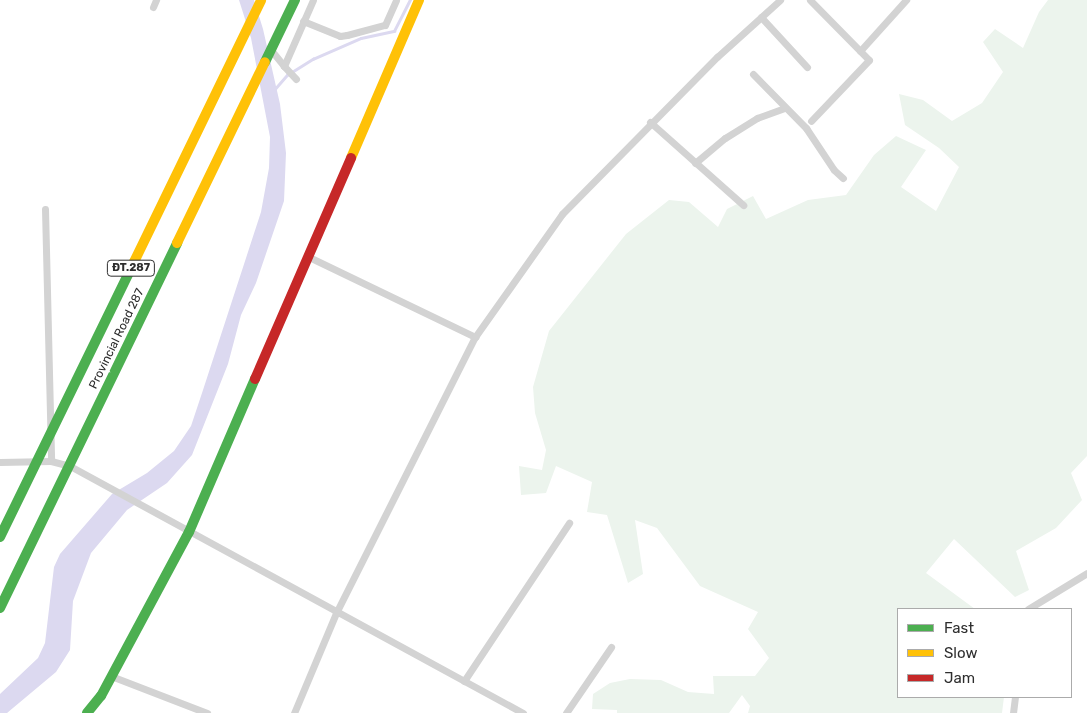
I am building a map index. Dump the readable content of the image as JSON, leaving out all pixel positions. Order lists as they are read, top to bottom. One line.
{"streets":{"main road":["ĐT.287","Provincial Road 287"]},"legend":["Fast","Slow","Jam"]}
